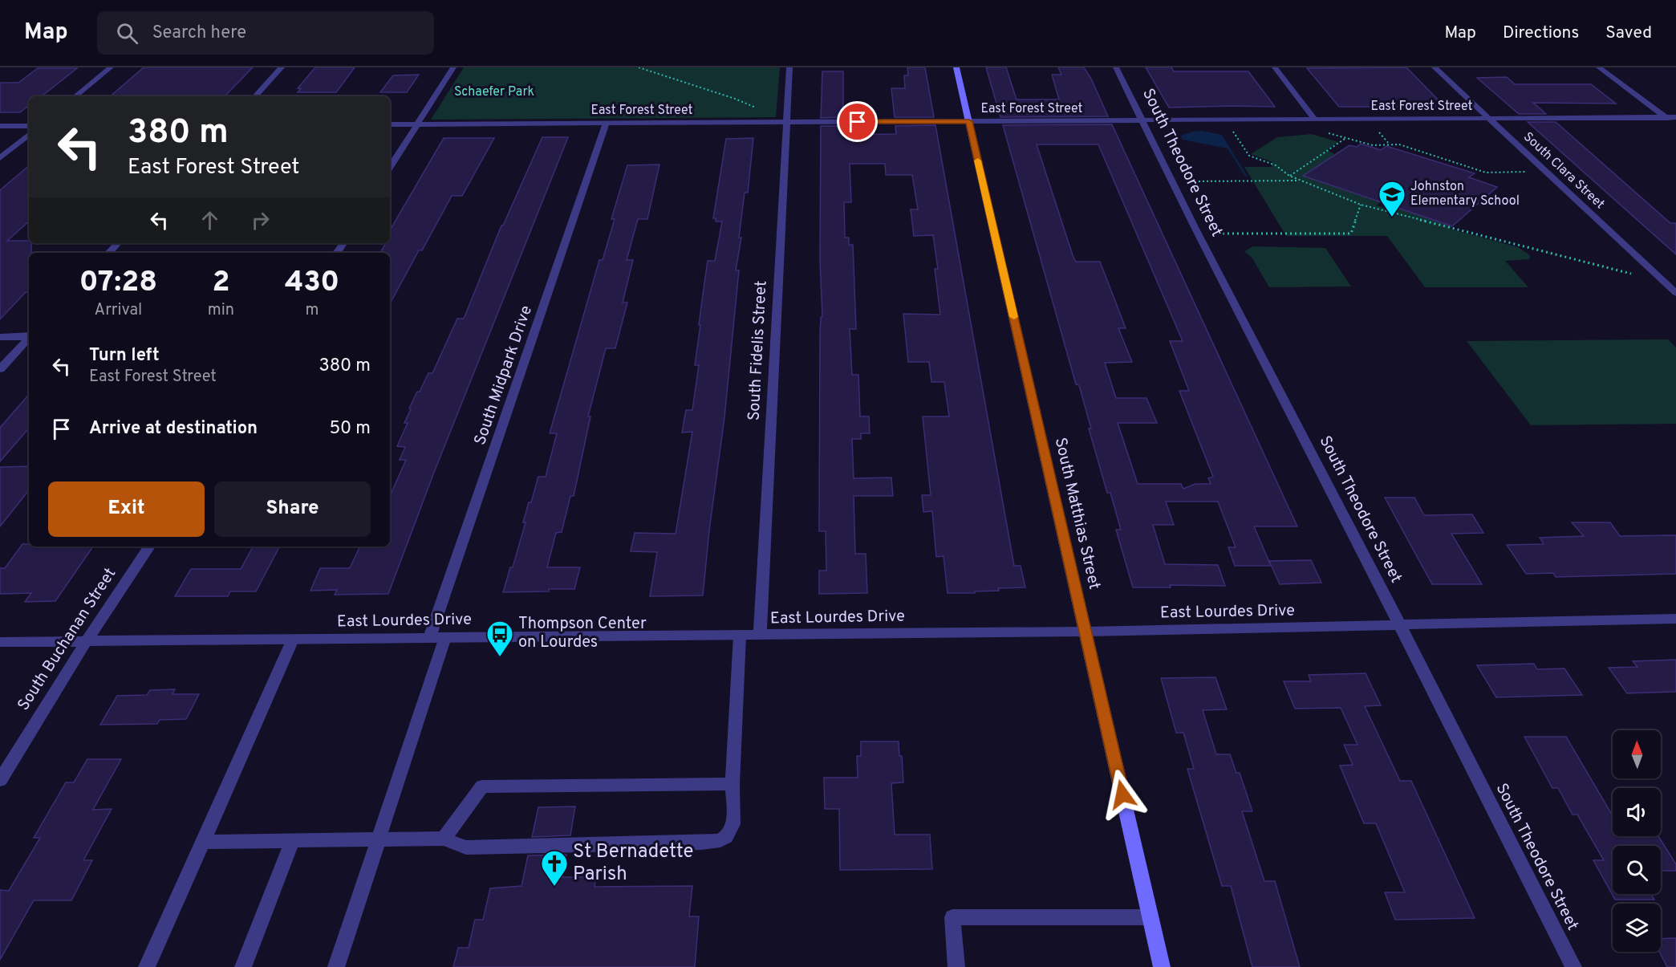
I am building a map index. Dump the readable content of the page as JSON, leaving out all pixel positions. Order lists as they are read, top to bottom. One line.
{"streets":{"street":["East Forest Street","South Theodore Street","South Clara Street","South Fidelis Street","South Midpark Drive","South Matthias Street","East Lourdes Drive","South Buchanan Street"]},"crossings":[["East Forest Street","South Theodore Street"],["East Forest Street","South Clara Street"],["East Forest Street","South Fidelis Street"],["East Forest Street","South Midpark Drive"],["East Forest Street","South Matthias Street"],["South Theodore Street","East Lourdes Drive"],["South Fidelis Street","East Lourdes Drive"],["South Midpark Drive","East Lourdes Drive"],["South Matthias Street","East Lourdes Drive"],["East Lourdes Drive","South Buchanan Street"]],"parks":["Schaefer Park"],"places":{"school or university":["Johnston Elementary School"],"bus stop":["Thompson Center on Lourdes"],"church":["St Bernadette Parish"]},"north":"top","page":{"header":"Map","search":"Search here","nav":["Map","Directions","Saved"],"turn":["380 m","East Forest Street"],"eta":["07:28","Arrival","2","min","430","m"],"list":[{"name":"Turn left","note":"East Forest Street","value":"380 m"},{"name":"Arrive at destination","value":"50 m"}],"buttons":["Exit","Share"]}}
